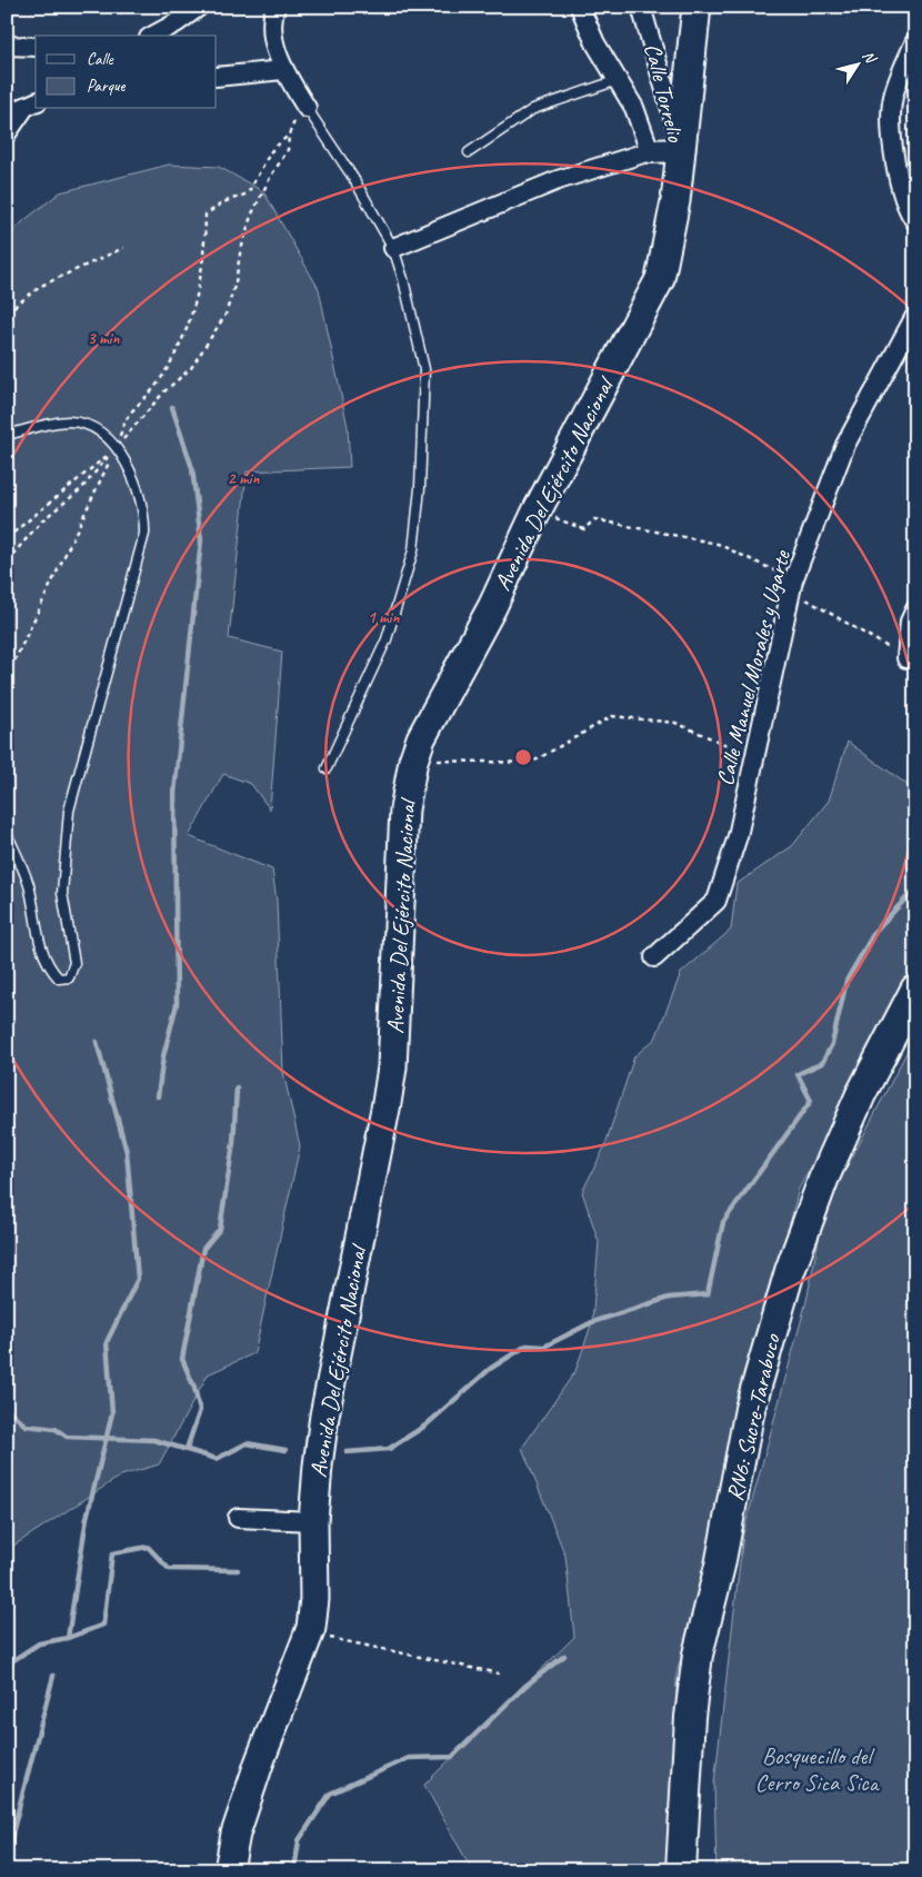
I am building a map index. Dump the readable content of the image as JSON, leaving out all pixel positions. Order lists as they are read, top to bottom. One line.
{"streets":{"highway":["RN6: Sucre-Tarabuco"],"main road":["Avenida Del Ejército Nacional"],"street":["Calle Torrelio","Calle Manuel Morales y Ugarte"]},"crossings":[["Calle Torrelio","Avenida Del Ejército Nacional"]],"parks":["Bosquecillo del Cerro Sica Sica"],"legend":["Calle","Parque"],"north":"top right","rings":["3 min","2 min","1 min"]}
